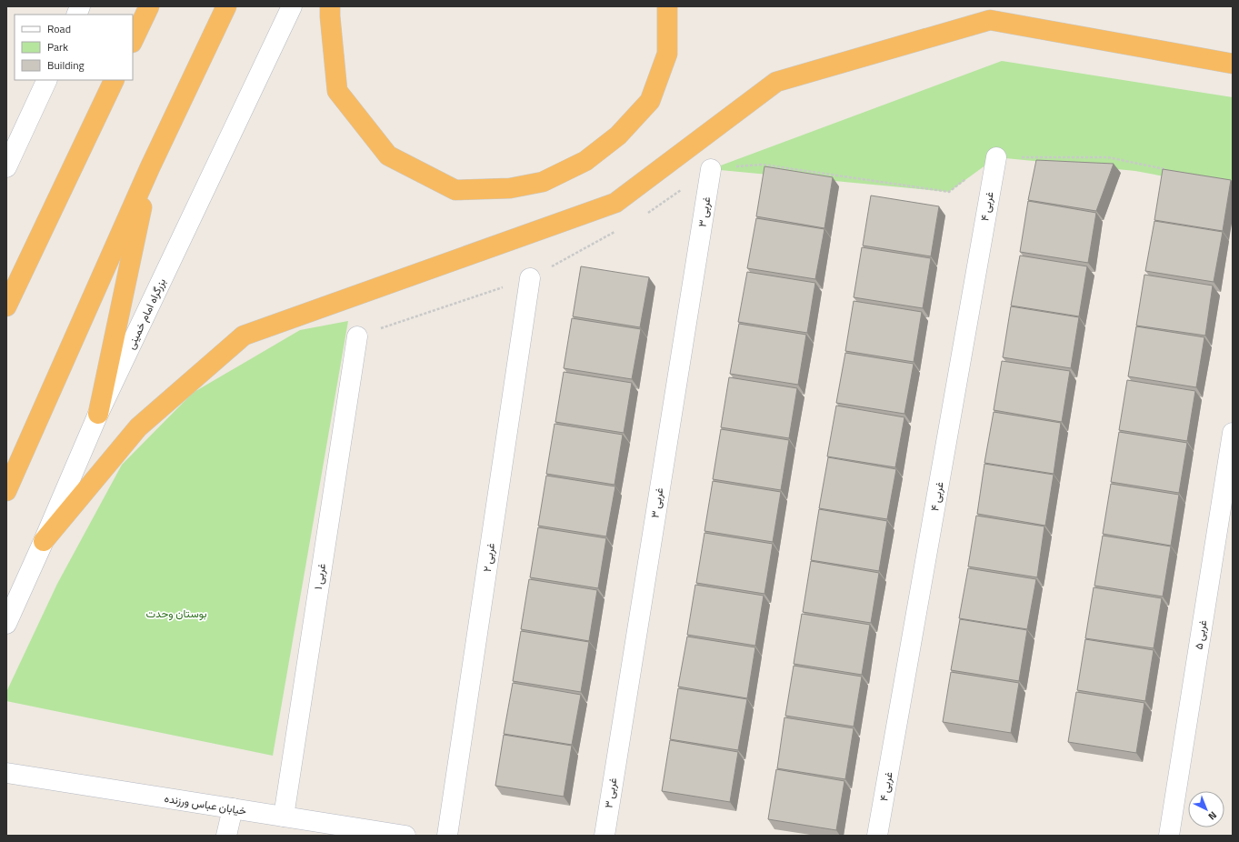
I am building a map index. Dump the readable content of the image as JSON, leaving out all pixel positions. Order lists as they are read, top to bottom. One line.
{"streets":{"street":["غربی ۴","غربی ۳","بزرگراه امام خمینی","غربی ۲","غربی ۱","غربی ۵","خیابان عباس ورزنده"]},"crossings":[["غربی ۱","خیابان عباس ورزنده"]],"parks":["بوستان وحدت"],"legend":["Road","Park","Building"],"north":"bottom right"}
